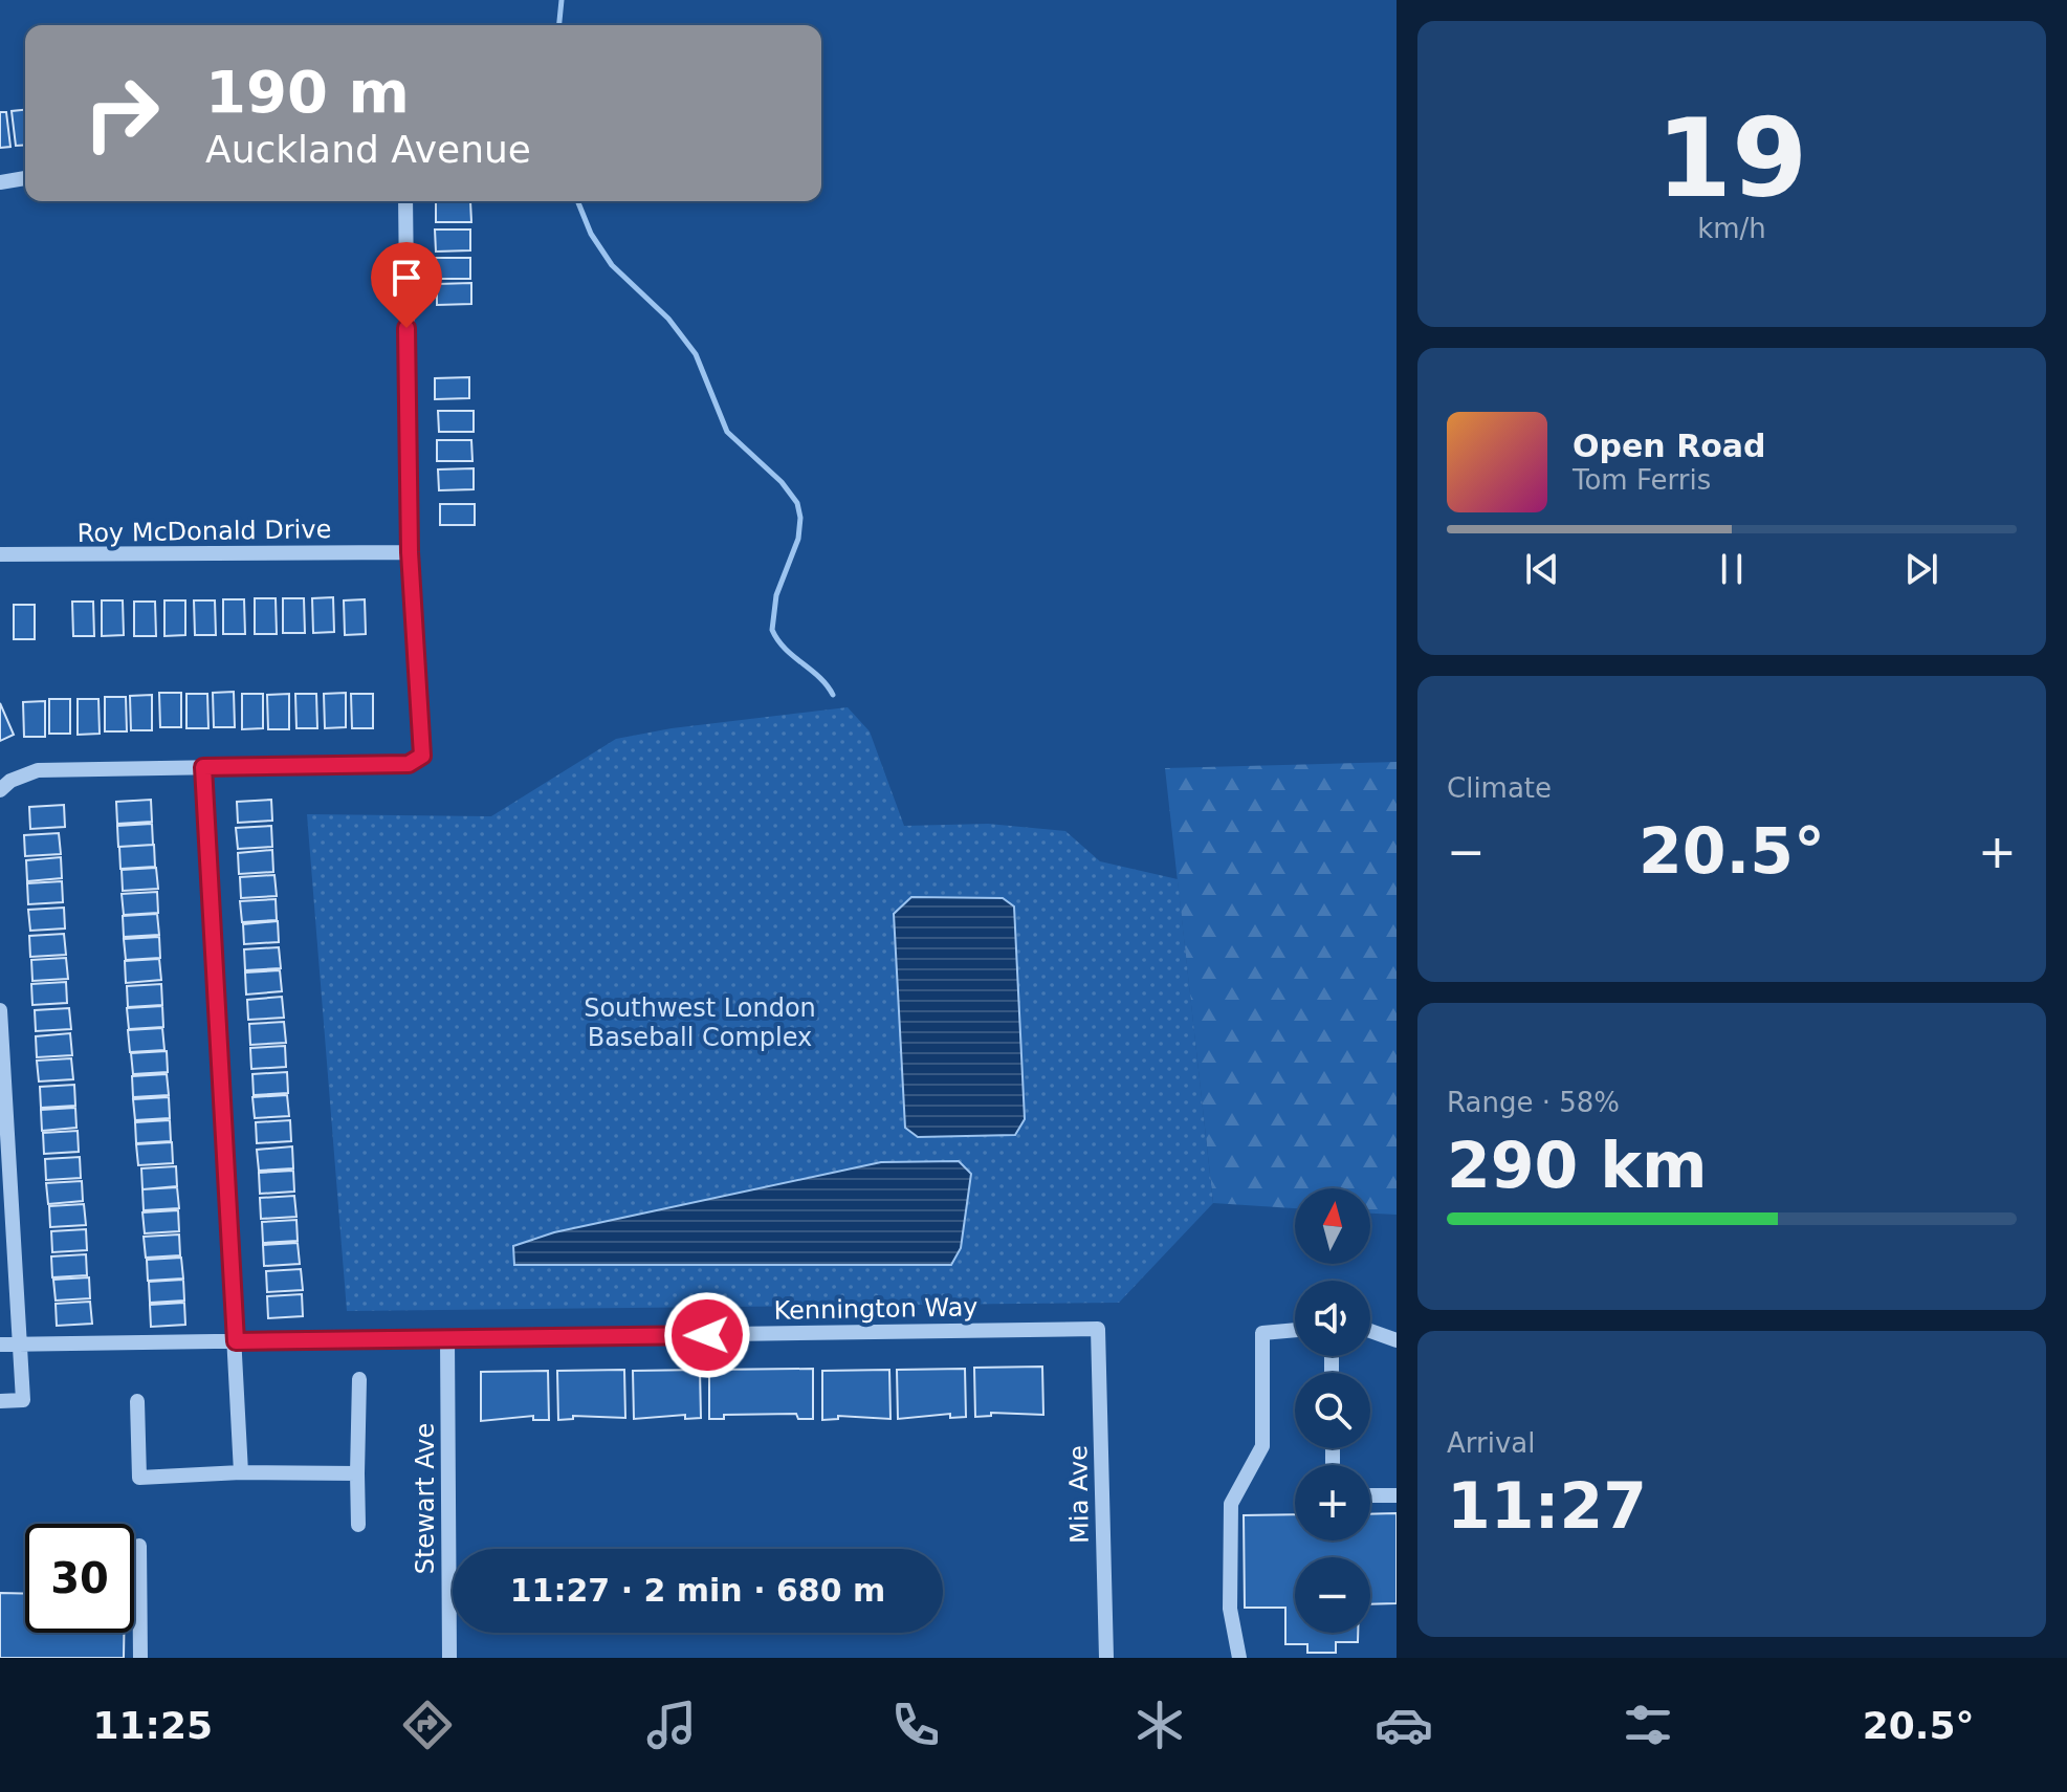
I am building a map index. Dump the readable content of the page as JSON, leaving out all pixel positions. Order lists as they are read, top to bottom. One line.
{"streets":{"street":["Roy McDonald Drive","Kennington Way","Mia Ave","Stewart Ave"]},"crossings":[["Kennington Way","Mia Ave"],["Kennington Way","Stewart Ave"]],"parks":["Southwest London Baseball Complex"],"north":"top","page":{"tile":[["19","km/h"],"Climate",["Range · 58%","290 km"],["Arrival","11:27"]],"turn":["190 m","Auckland Avenue"],"song":["Open Road","Tom Ferris"],"heat":["−","20.5°","+"],"map_buttons":["+","−"],"limit":"30","trip":"11:27 · 2 min · 680 m","tabs":["11:25","20.5°"]}}
